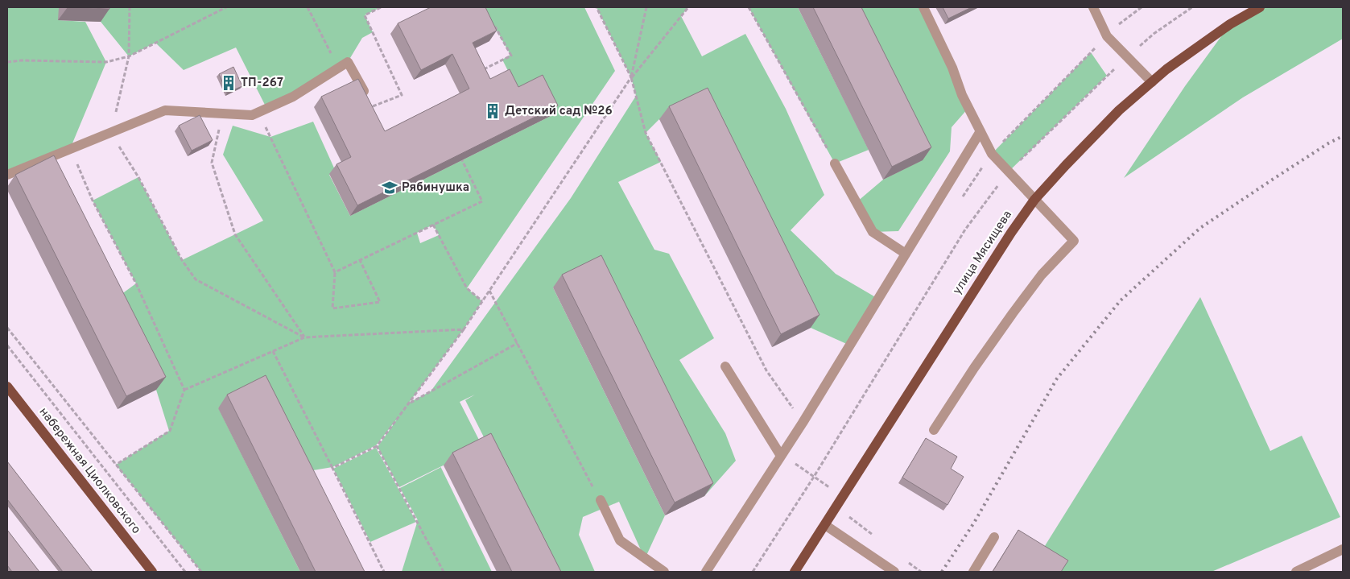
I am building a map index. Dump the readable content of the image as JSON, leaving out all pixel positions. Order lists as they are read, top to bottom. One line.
{"streets":{"main road":["улица Мясищева","набережная Циолковского"]},"places":{"building":["ТП-267","Детский сад №26"],"school or university":["Рябинушка"]}}
